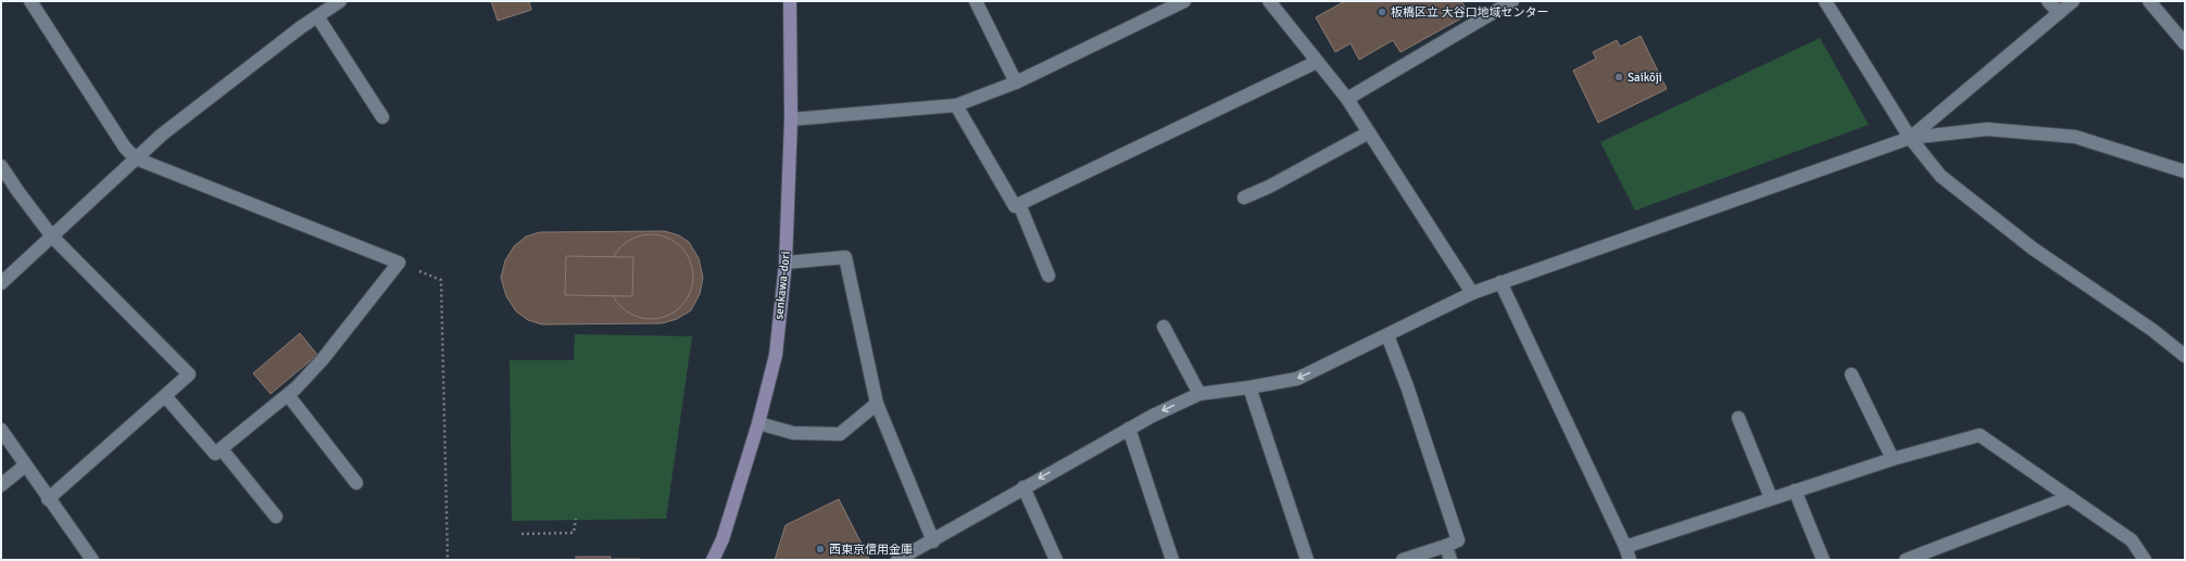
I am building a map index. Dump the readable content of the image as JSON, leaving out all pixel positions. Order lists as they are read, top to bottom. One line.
{"streets":{"main road":["senkawa-dori"]},"places":["板橋区立 大谷口地域センター","Saikōji","西東京信用金庫"]}
